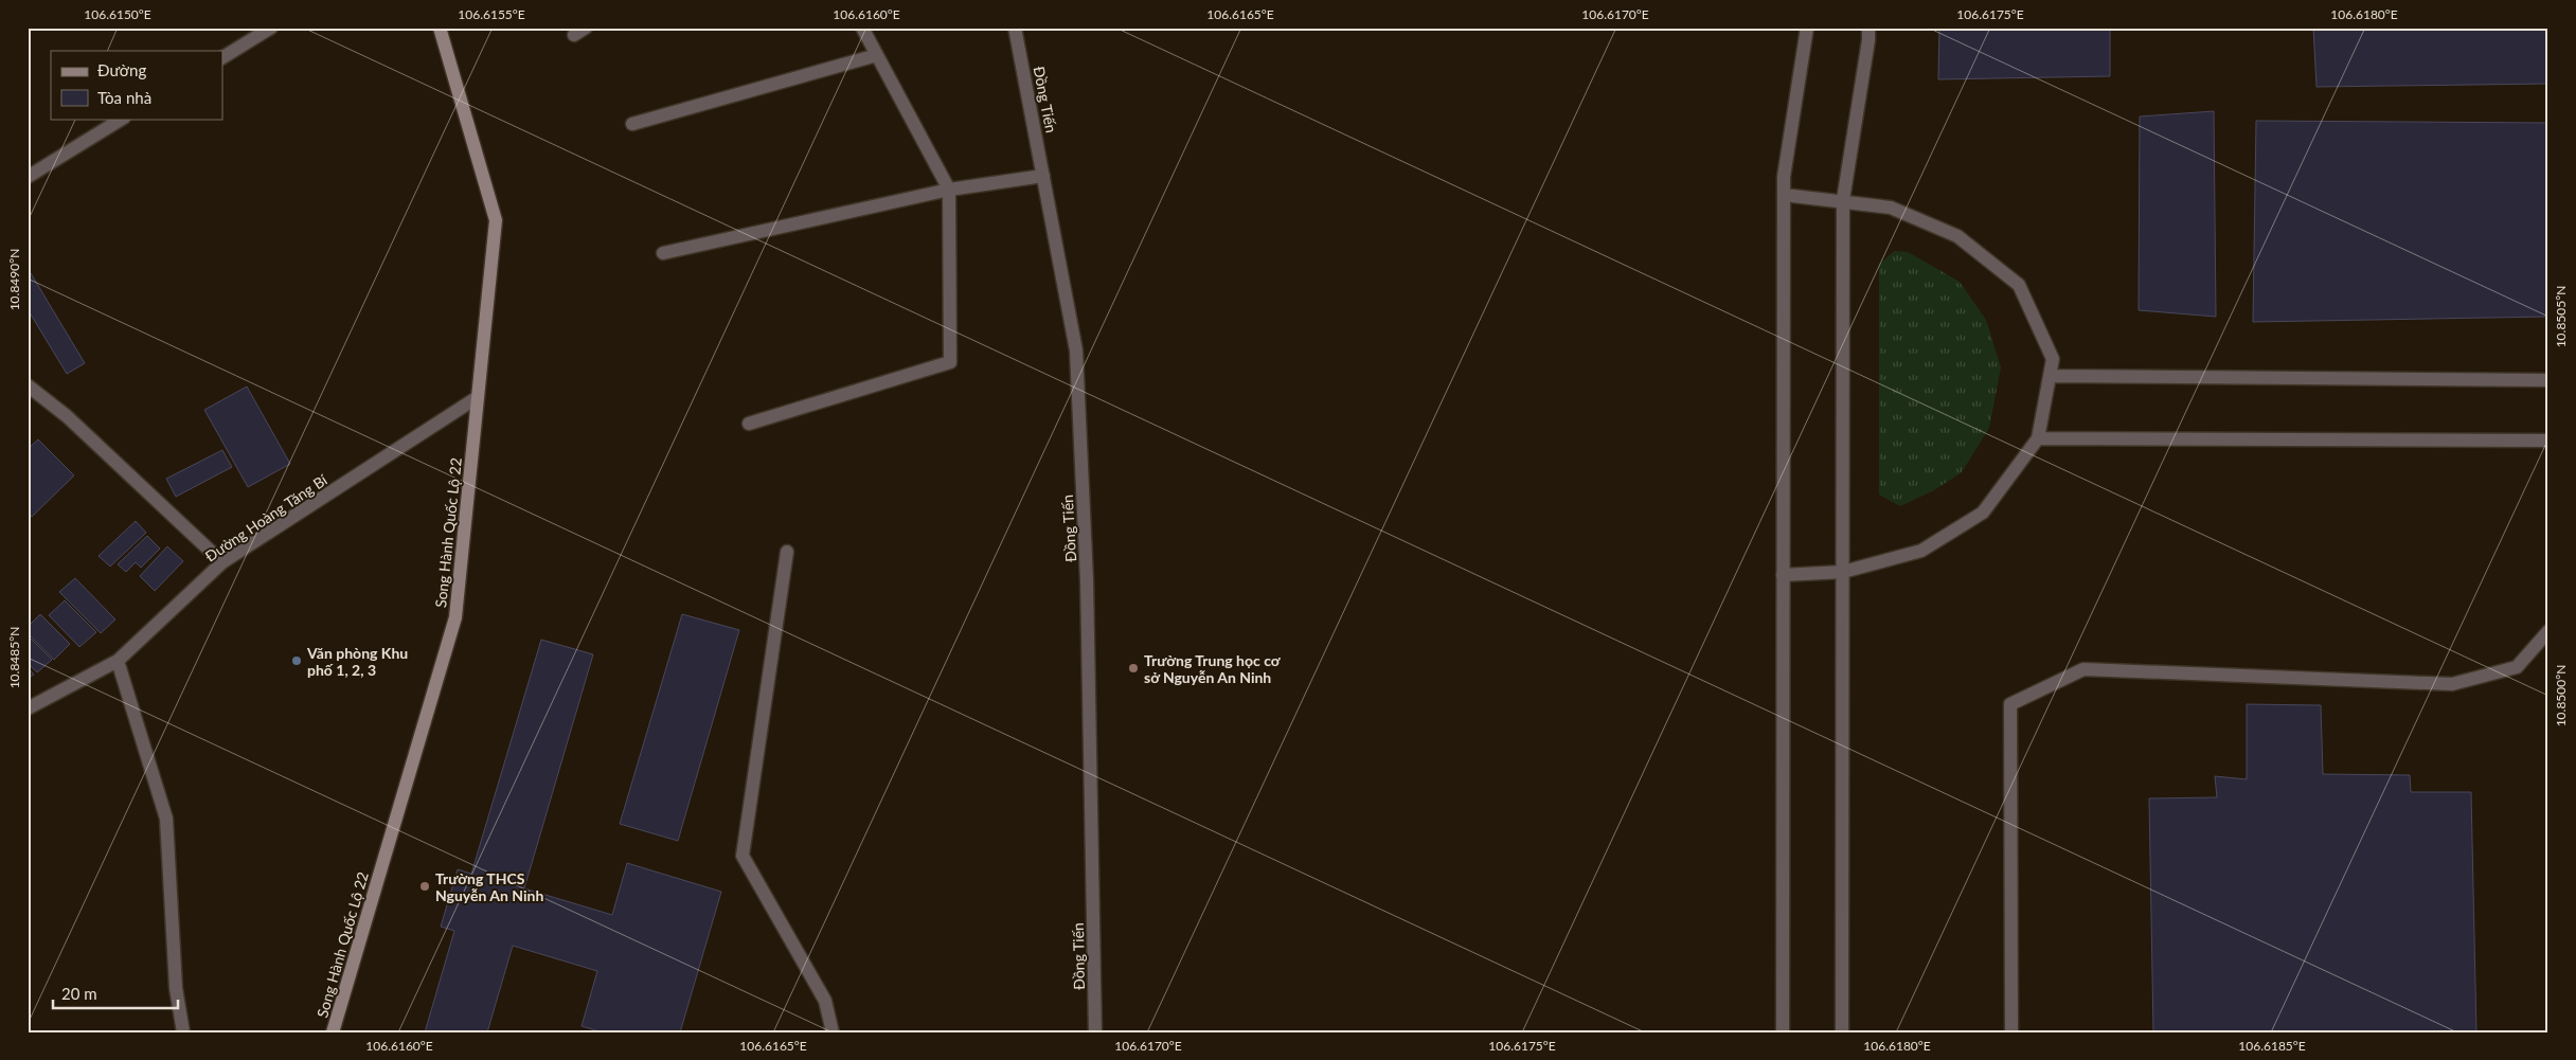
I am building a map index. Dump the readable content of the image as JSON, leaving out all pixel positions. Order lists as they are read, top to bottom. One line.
{"streets":{"street":["Đồng Tiến","Đường Hoàng Tăng Bí","Song Hành Quốc Lộ 22"]},"crossings":[["Đường Hoàng Tăng Bí","Song Hành Quốc Lộ 22"]],"places":["Văn phòng Khu phố 1, 2, 3","Trường Trung học cơ sở Nguyễn An Ninh","Trường THCS Nguyễn An Ninh"],"legend":["Đường","Tòa nhà"],"scale_bar":"20 m","coordinates":["106.6150°E","106.6155°E","106.6160°E","106.6165°E","106.6170°E","106.6175°E","106.6180°E","10.8490°N","10.8505°N","10.8485°N","10.8500°N","106.6185°E"]}
